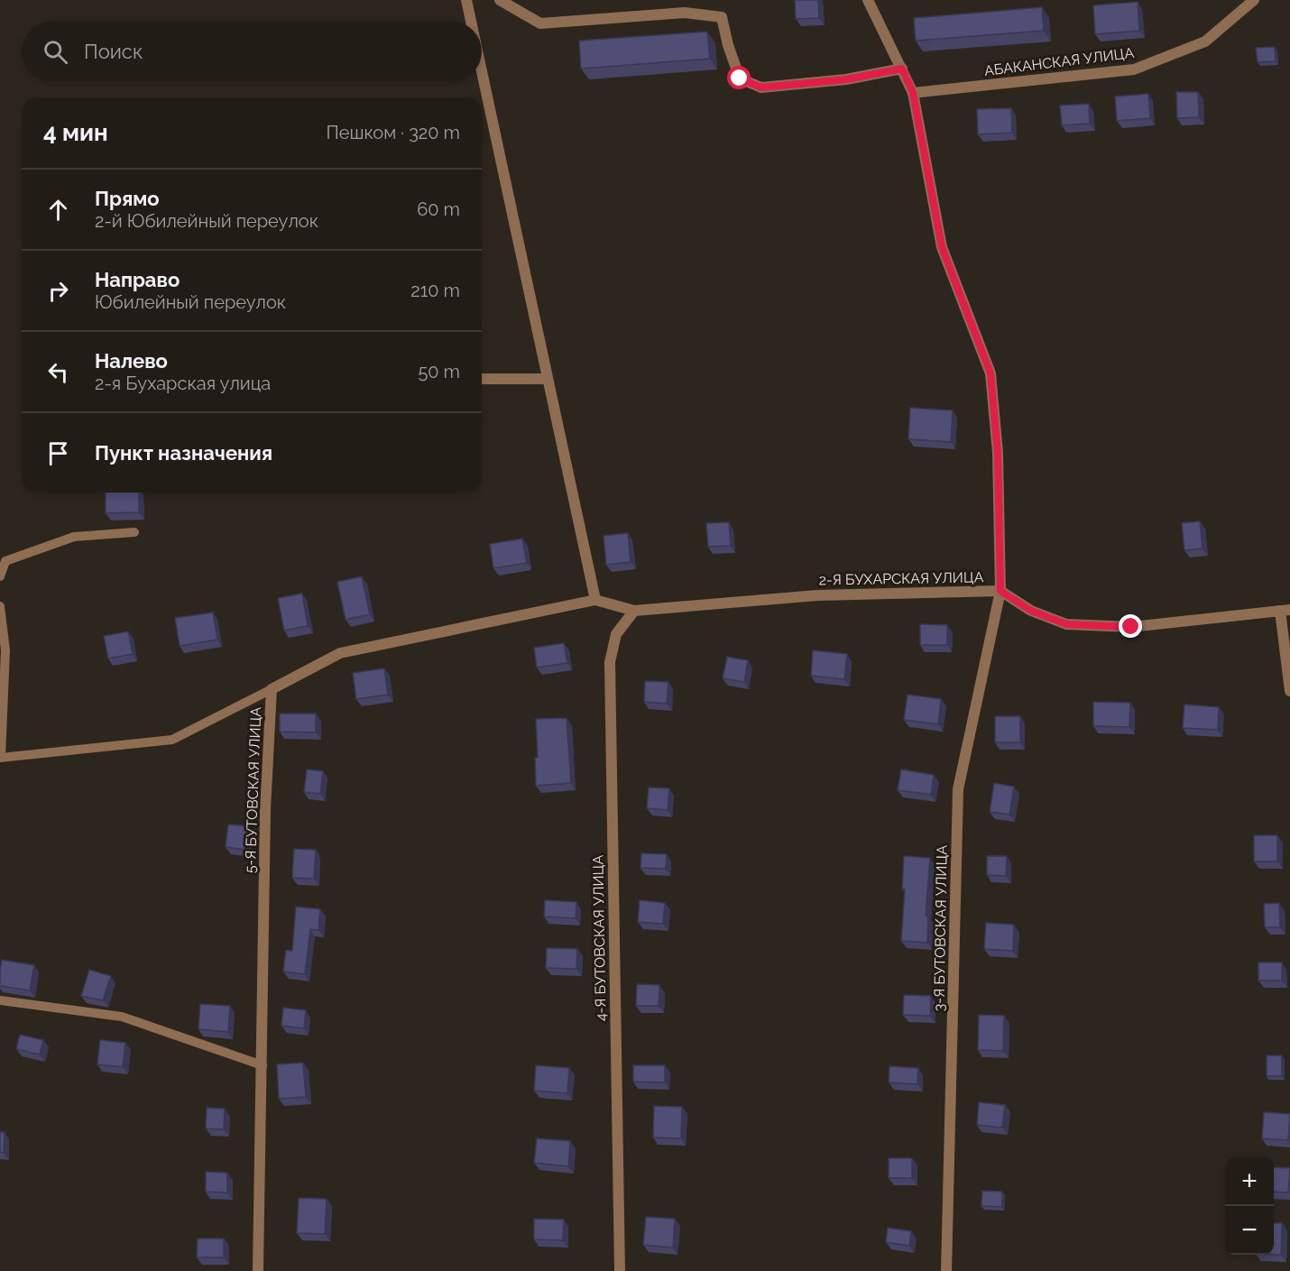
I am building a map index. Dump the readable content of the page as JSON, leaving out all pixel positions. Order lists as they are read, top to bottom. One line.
{"streets":{"street":["АБАКАНСКАЯ УЛИЦА","2-Я БУХАРСКАЯ УЛИЦА","5-Я БУТОВСКАЯ УЛИЦА","3-Я БУТОВСКАЯ УЛИЦА","4-Я БУТОВСКАЯ УЛИЦА"]},"crossings":[["АБАКАНСКАЯ УЛИЦА","3-Я БУТОВСКАЯ УЛИЦА"],["2-Я БУХАРСКАЯ УЛИЦА","5-Я БУТОВСКАЯ УЛИЦА"],["2-Я БУХАРСКАЯ УЛИЦА","3-Я БУТОВСКАЯ УЛИЦА"],["2-Я БУХАРСКАЯ УЛИЦА","4-Я БУТОВСКАЯ УЛИЦА"],["5-Я БУТОВСКАЯ УЛИЦА","4-Я БУТОВСКАЯ УЛИЦА"]],"page":{"search":"Поиск","heading":["4 мин","Пешком · 320 m"],"list":[["Прямо","2-й Юбилейный переулок","60 m"],["Направо","Юбилейный переулок","210 m"],["Налево","2-я Бухарская улица","50 m"],"Пункт назначения"],"map_buttons":["+","−"]}}
